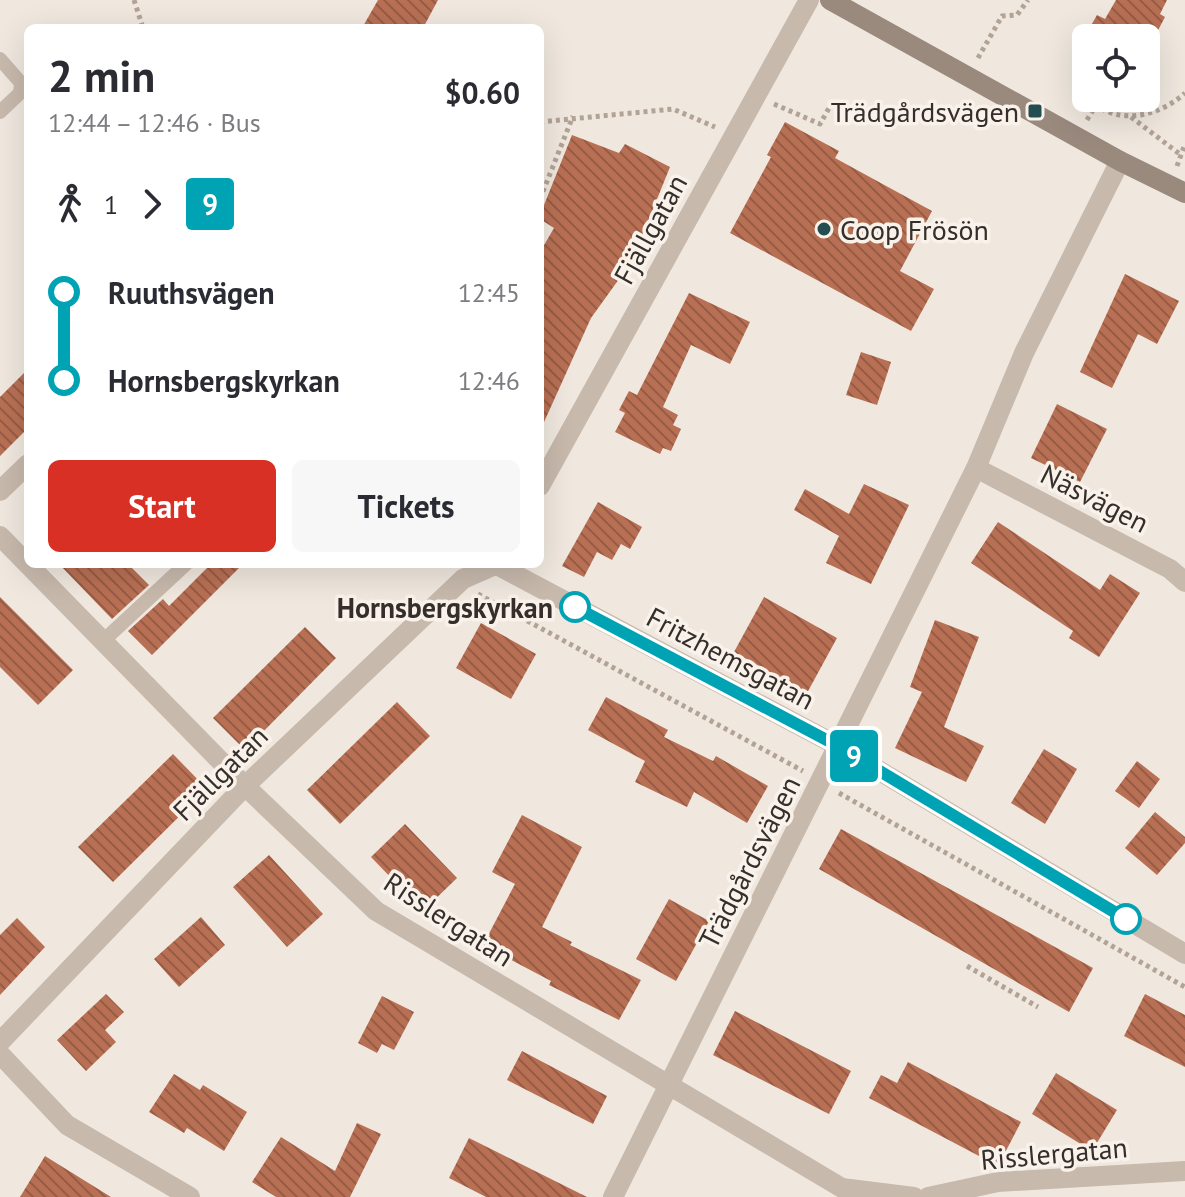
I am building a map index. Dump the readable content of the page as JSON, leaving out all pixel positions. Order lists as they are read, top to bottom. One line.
{"streets":{"street":["Fjällgatan","Näsvägen","Fritzhemsgatan","Trädgårdsvägen","Risslergatan"]},"crossings":[["Fjällgatan","Risslergatan"],["Näsvägen","Trädgårdsvägen"],["Fritzhemsgatan","Trädgårdsvägen"],["Trädgårdsvägen","Risslergatan"]],"places":{"transit":["Trädgårdsvägen"],"other":["Coop Frösön","Hornsbergskyrkan"]},"lines":["bus line 9"],"page":{"on_map":"9","heading":["2 min","12:44 – 12:46 · Bus","$0.60"],"legs":["1","9"],"list":[{"name":"Ruuthsvägen","value":"12:45"},{"name":"Hornsbergskyrkan","value":"12:46"}],"buttons":["Start","Tickets"]}}
